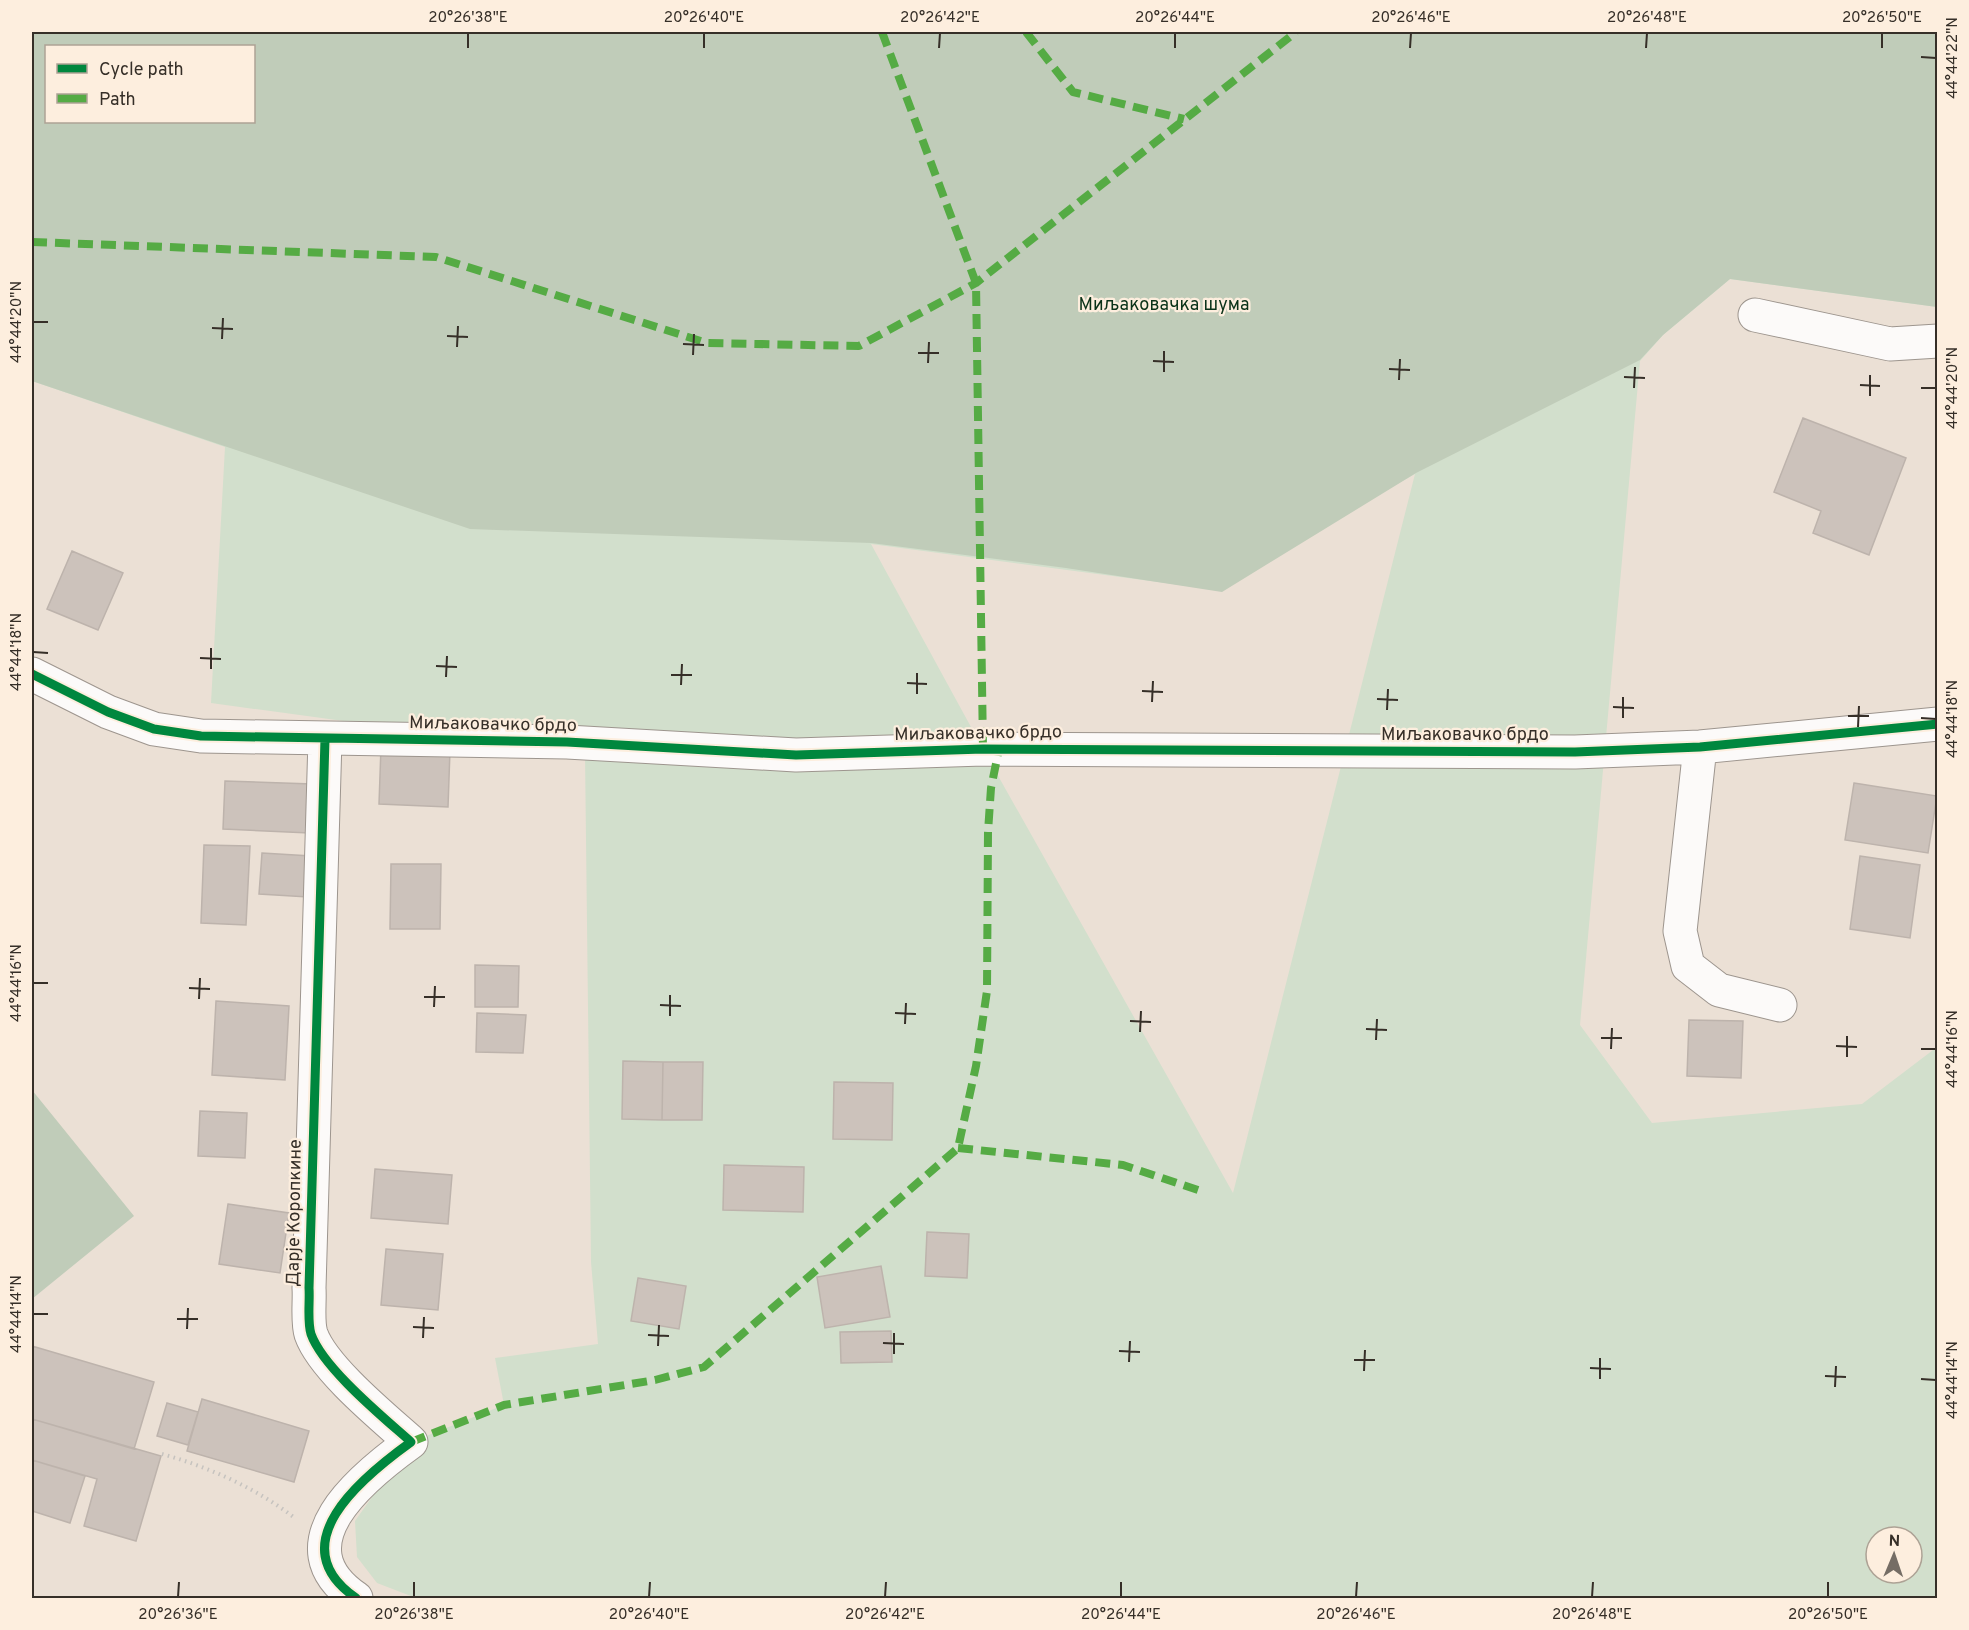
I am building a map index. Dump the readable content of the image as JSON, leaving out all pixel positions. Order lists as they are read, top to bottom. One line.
{"streets":{"street":["Миљаковачко брдо","Дарје Коропкине"]},"crossings":[["Миљаковачко брдо","Дарје Коропкине"]],"parks":["Миљаковачка шума"],"legend":["Cycle path","Path"],"north":"top","coordinates":["20°26'38\"E","20°26'40\"E","20°26'42\"E","20°26'44\"E","20°26'46\"E","20°26'48\"E","20°26'50\"E","44°44'22\"N","44°44'20\"N","44°44'18\"N","44°44'16\"N","44°44'14\"N","20°26'36\"E"]}
